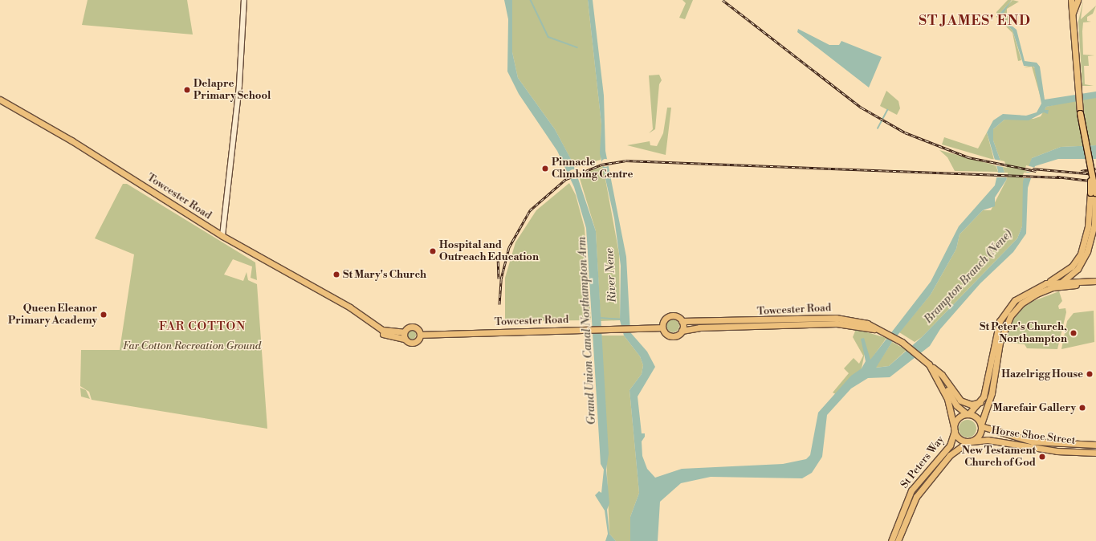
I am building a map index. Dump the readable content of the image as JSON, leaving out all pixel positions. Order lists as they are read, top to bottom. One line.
{"streets":{"main road":["Towcester Road","Horse Shoe Street","St Peters Way"]},"crossings":[["Towcester Road","Horse Shoe Street"],["Towcester Road","St Peters Way"],["Horse Shoe Street","St Peters Way"]],"districts":["ST JAMES' END","FAR COTTON"],"water":["River Nene","Brampton Branch (Nene)","Grand Union Canal Northampton Arm"],"parks":["Far Cotton Recreation Ground"],"places":["Delapre Primary School","Pinnacle Climbing Centre","Hospital and Outreach Education","St Mary's Church","Queen Eleanor Primary Academy","St Peter's Church, Northampton","Hazelrigg House","Marefair Gallery","New Testament Church of God"]}
